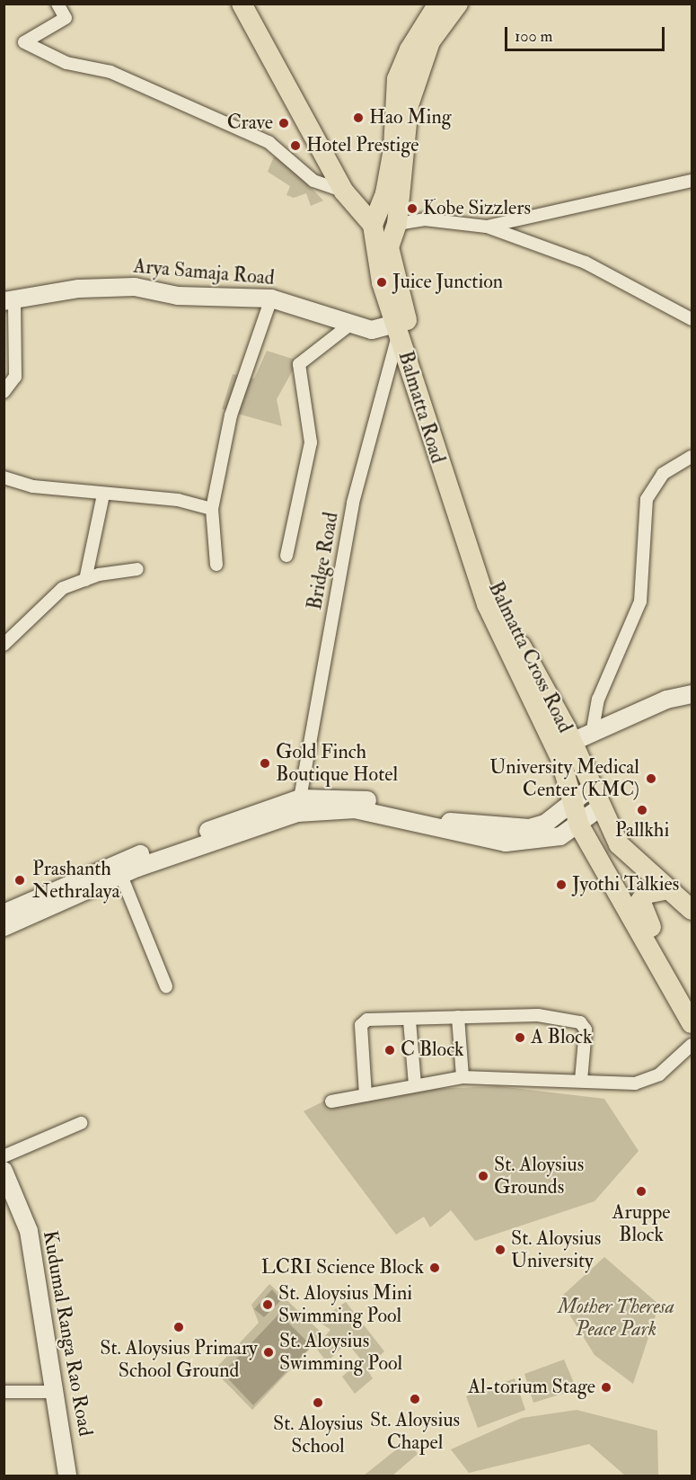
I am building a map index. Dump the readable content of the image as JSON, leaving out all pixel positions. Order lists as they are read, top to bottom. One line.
{"streets":{"main road":["Arya Samaja Road","Balmatta Road","Balmatta Cross Road","Kudumal Ranga Rao Road"],"street":["Bridge Road"]},"crossings":[["Arya Samaja Road","Balmatta Road"],["Arya Samaja Road","Bridge Road"],["Balmatta Road","Bridge Road"]],"parks":["Mother Theresa Peace Park"],"places":["Hao Ming","Crave","Hotel Prestige","Kobe Sizzlers","Juice Junction","Gold Finch Boutique Hotel","University Medical Center (KMC)","Pallkhi","Prashanth Nethralaya","Jyothi Talkies","A Block","C Block","St. Aloysius Grounds","Aruppe Block","St. Aloysius University","LCRI Science Block","St. Aloysius Mini Swimming Pool","St. Aloysius Primary School Ground","St. Aloysius Swimming Pool","Al-torium Stage","St. Aloysius Chapel","St. Aloysius School"],"scale_bar":"100 m"}
